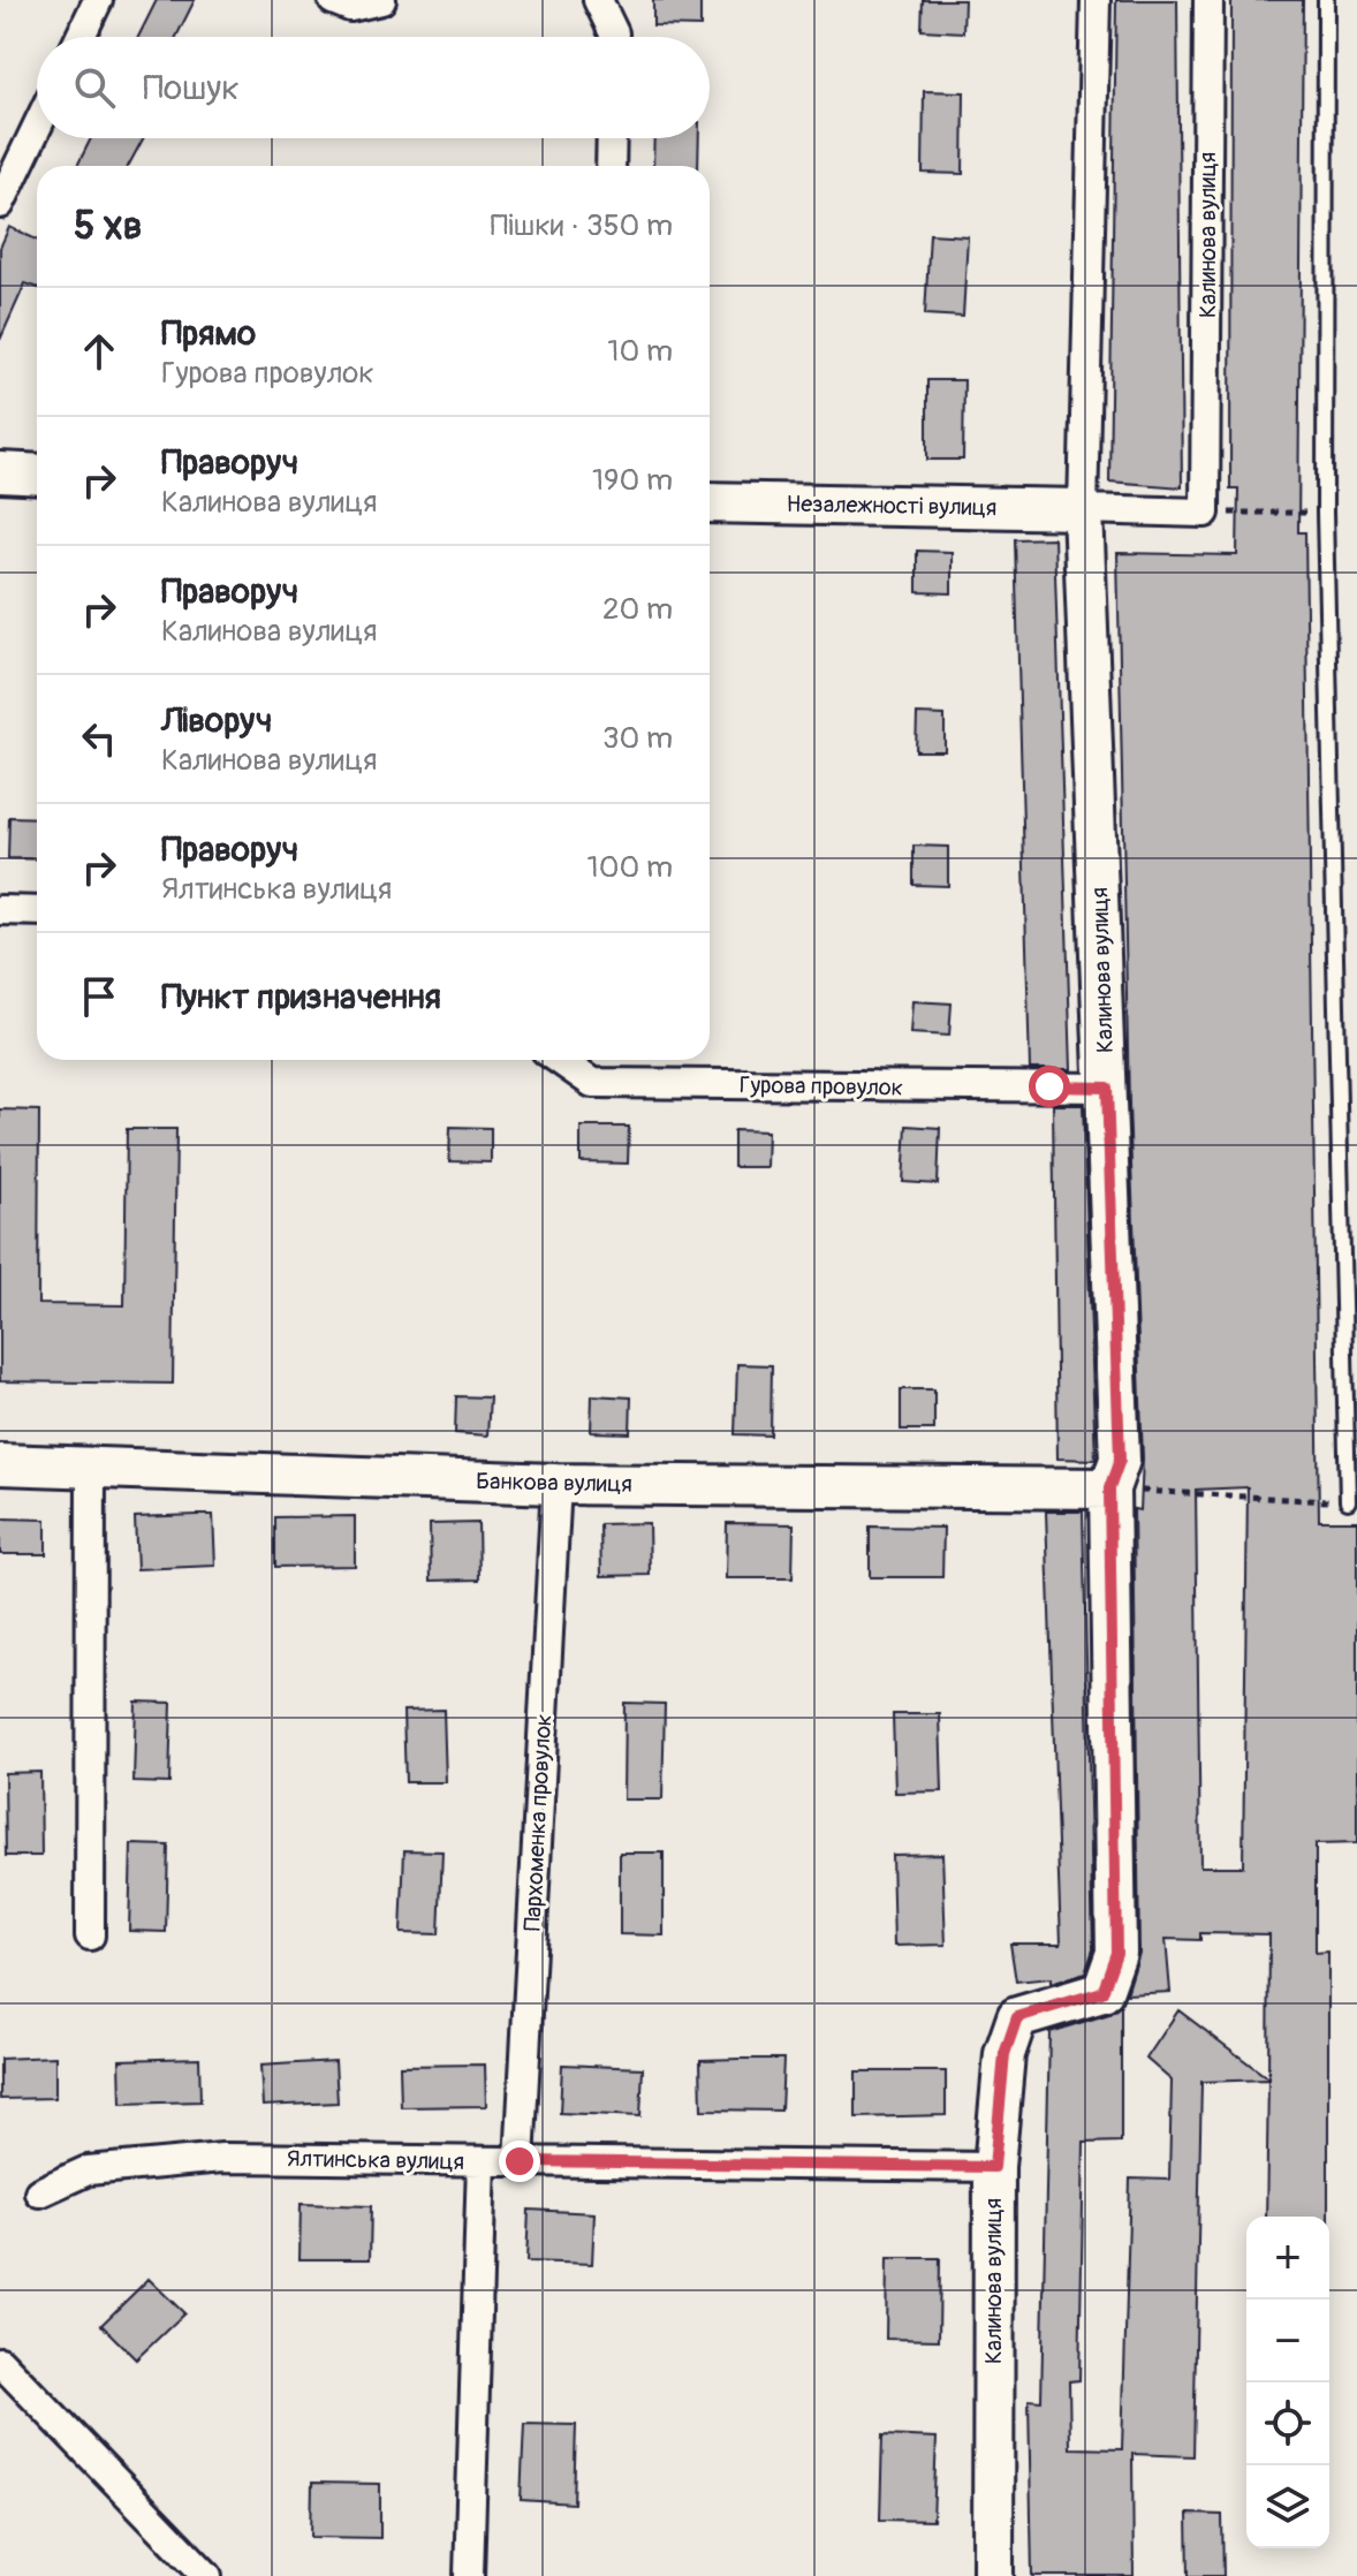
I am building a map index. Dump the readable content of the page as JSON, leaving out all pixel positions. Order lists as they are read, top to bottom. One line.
{"streets":{"street":["Калинова вулиця","Незалежності вулиця","Гурова провулок","Банкова вулиця","Пархоменка провулок","Ялтинська вулиця"]},"crossings":[["Калинова вулиця","Незалежності вулиця"],["Калинова вулиця","Гурова провулок"],["Калинова вулиця","Банкова вулиця"],["Калинова вулиця","Ялтинська вулиця"],["Банкова вулиця","Пархоменка провулок"],["Пархоменка провулок","Ялтинська вулиця"]],"page":{"search":"Пошук","heading":["5 хв","Пішки · 350 m"],"list":[["Прямо","Гурова провулок","10 m"],["Праворуч","Калинова вулиця","190 m"],["Праворуч","Калинова вулиця","20 m"],["Ліворуч","Калинова вулиця","30 m"],["Праворуч","Ялтинська вулиця","100 m"],"Пункт призначення"],"map_buttons":["+","−"]}}
